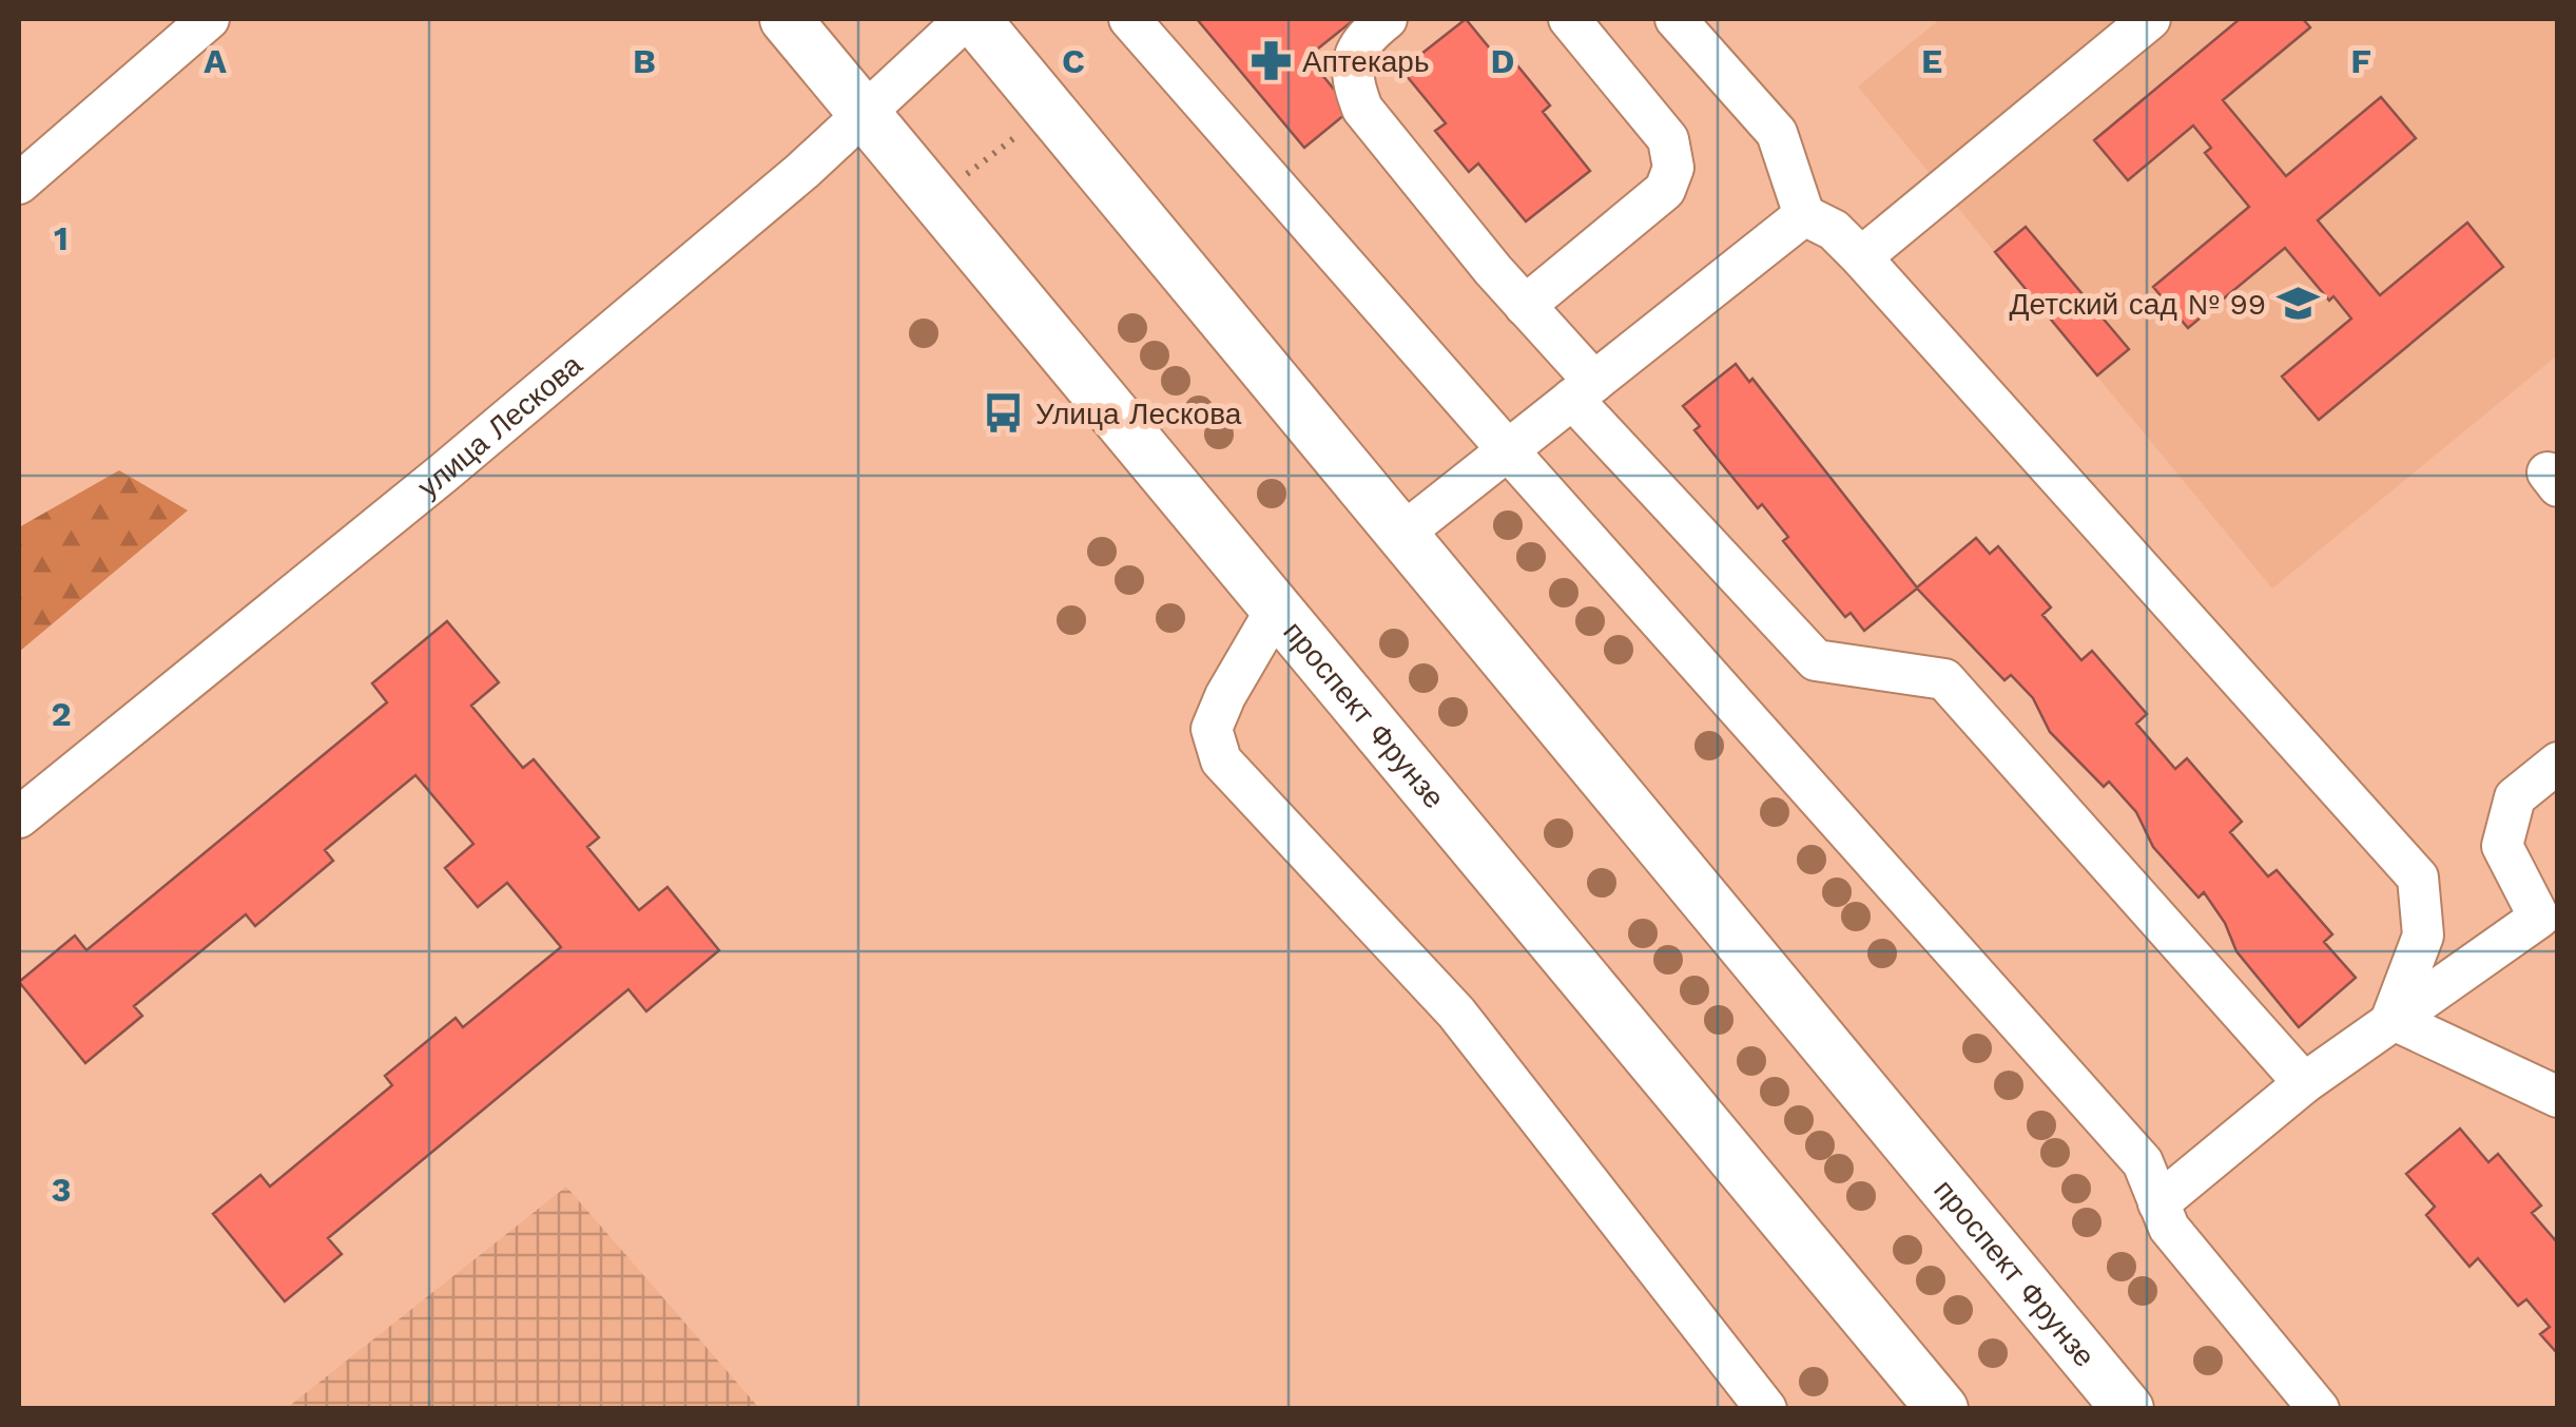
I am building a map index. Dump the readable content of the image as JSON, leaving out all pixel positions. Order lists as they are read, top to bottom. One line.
{"streets":{"main road":["проспект Фрунзе"],"street":["улица Лескова"]},"crossings":[["улица Лескова","проспект Фрунзе"]],"places":{"pharmacy":["Аптекарь"],"school or university":["Детский сад № 99"],"bus stop":["Улица Лескова"]},"grid":{"columns":["A","B","C","D","E","F"],"rows":["1","2","3"]}}
